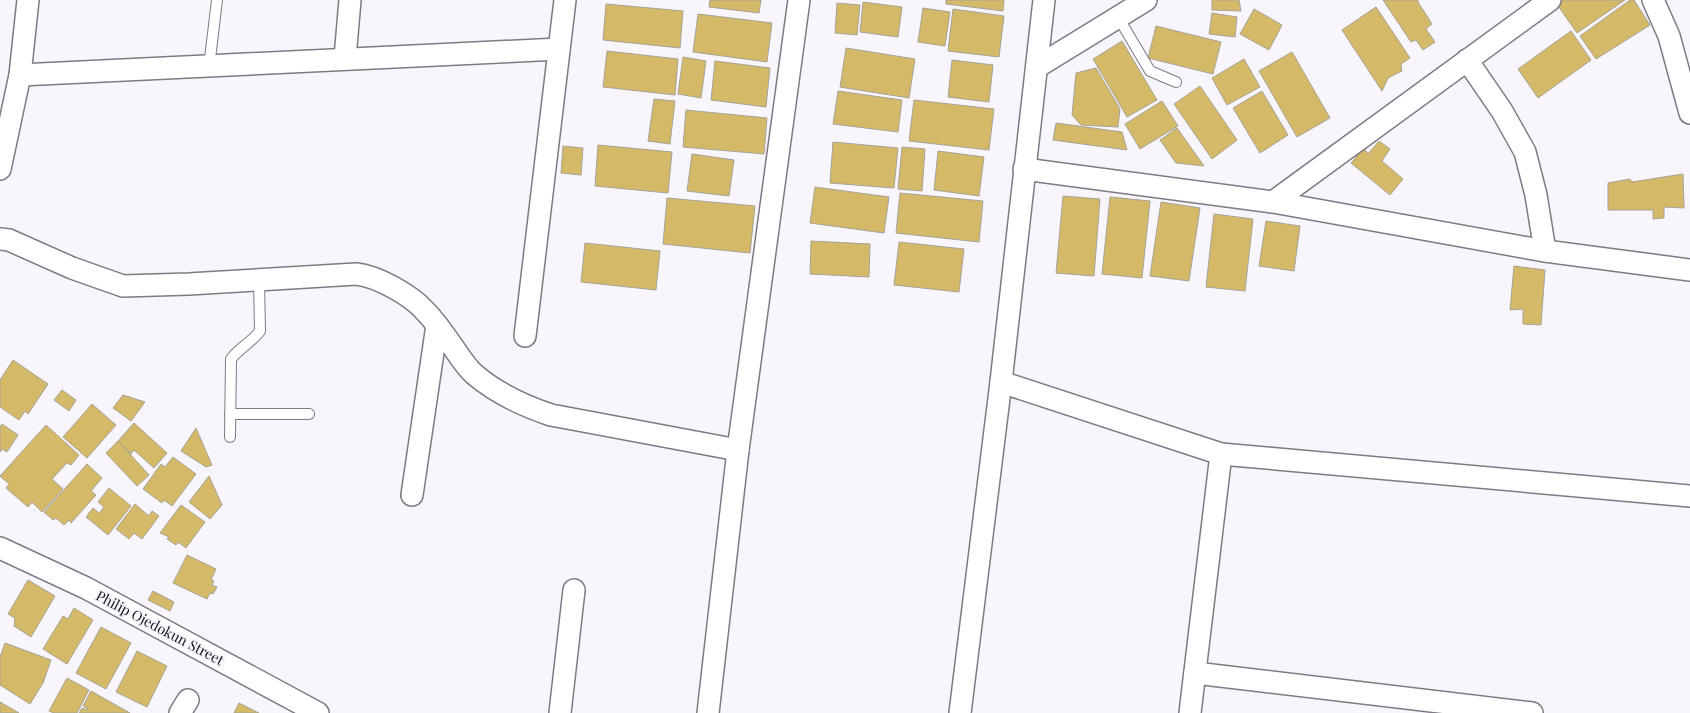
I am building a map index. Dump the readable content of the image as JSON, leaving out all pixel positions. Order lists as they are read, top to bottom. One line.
{"streets":{"street":["Philip Ojedokun Street"]}}
